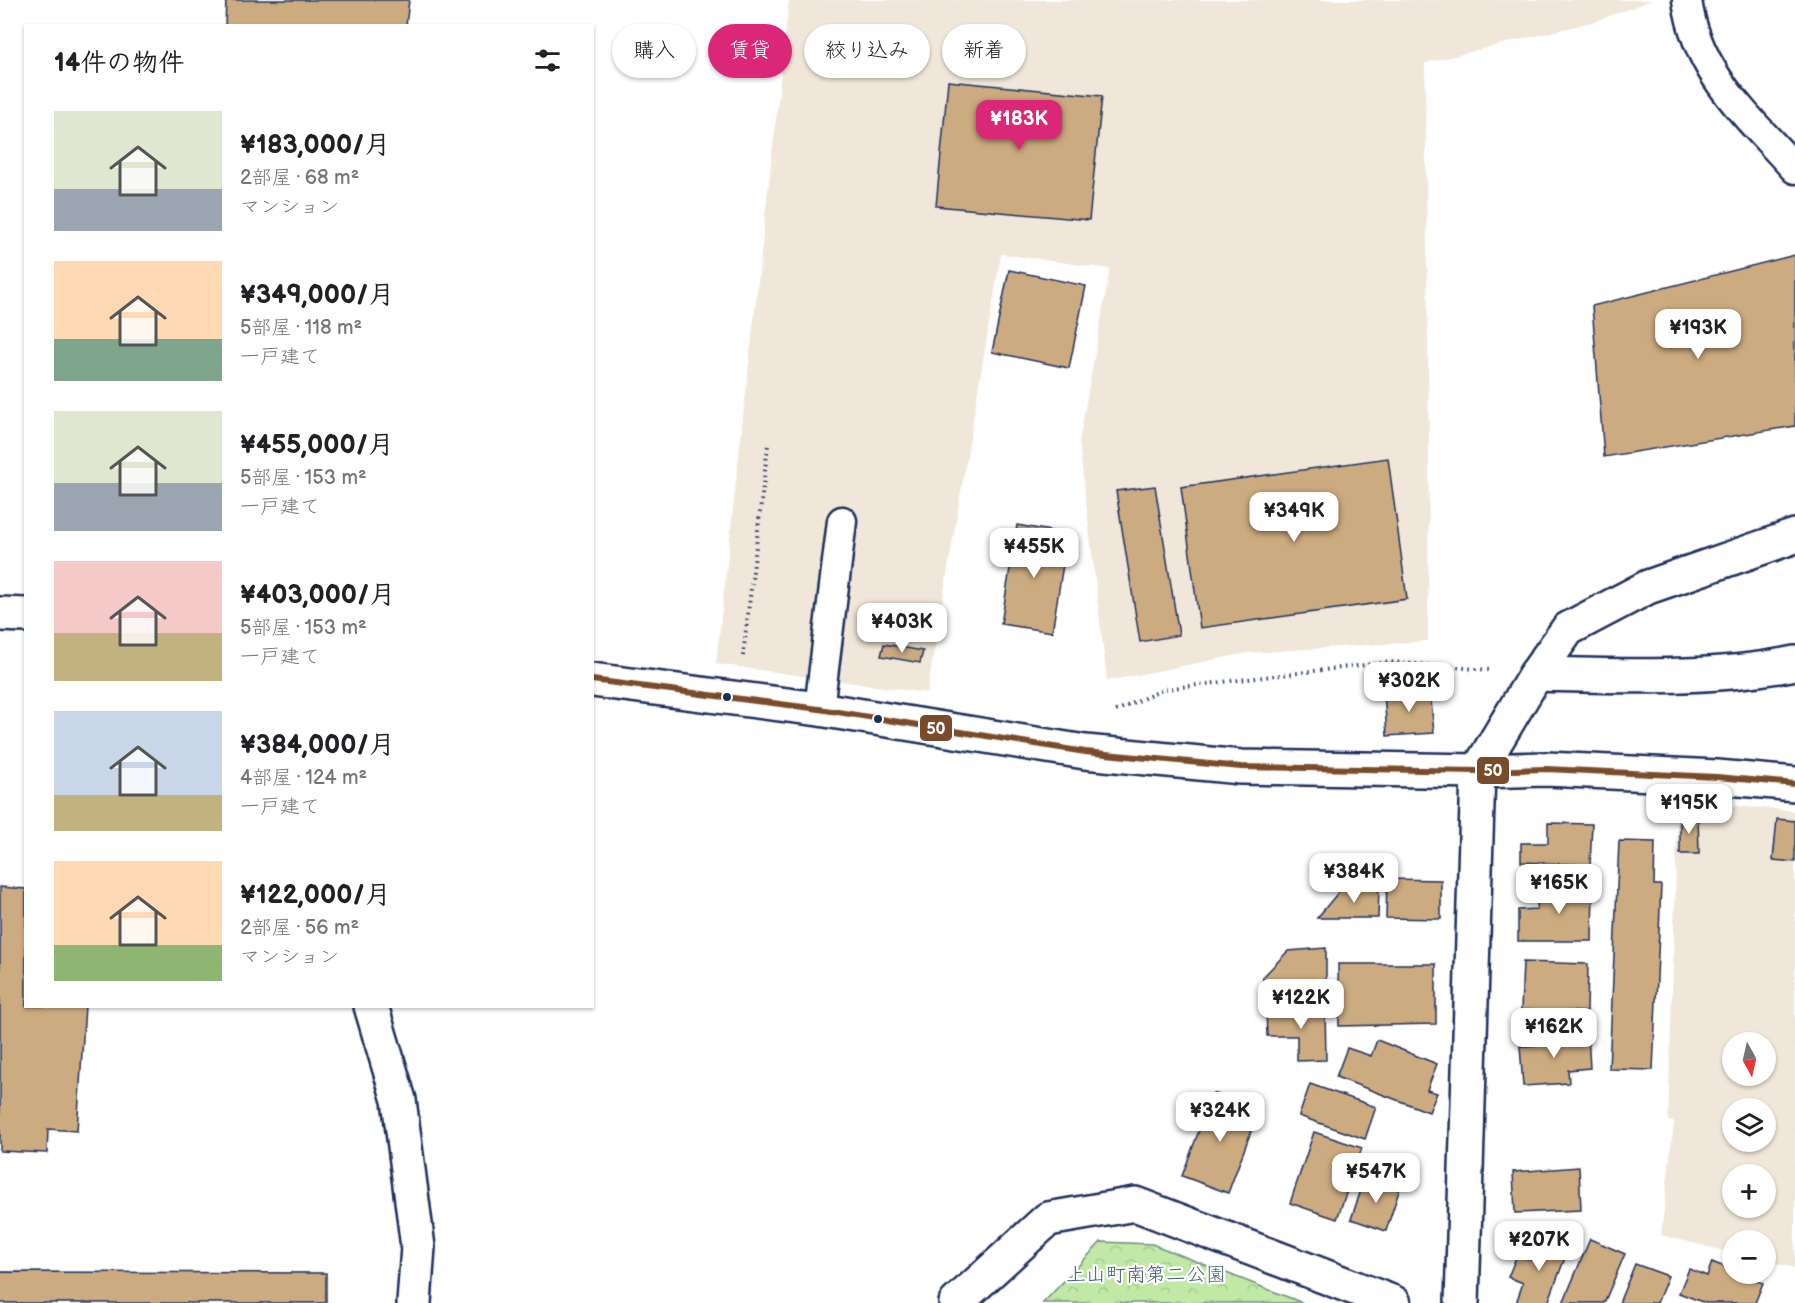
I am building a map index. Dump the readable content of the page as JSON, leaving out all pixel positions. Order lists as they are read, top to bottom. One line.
{"parks":["上山町南第二公園"],"lines":["transit line 50"],"north":"bottom","page":{"chip":["購入","賃貸","絞り込み","新着"],"heading":"14件の物件","list":[{"name":"¥183,000/月","note":"2部屋 · 68 m² · マンション"},{"name":"¥349,000/月","note":"5部屋 · 118 m² · 一戸建て"},{"name":"¥455,000/月","note":"5部屋 · 153 m² · 一戸建て"},{"name":"¥403,000/月","note":"5部屋 · 153 m² · 一戸建て"},{"name":"¥384,000/月","note":"4部屋 · 124 m² · 一戸建て"},{"name":"¥122,000/月","note":"2部屋 · 56 m² · マンション"}],"price":["¥183K","¥193K","¥349K","¥455K","¥403K","¥302K","¥195K","¥384K","¥165K","¥122K","¥162K","¥324K","¥547K","¥207K"],"map_buttons":["+","−"]}}
